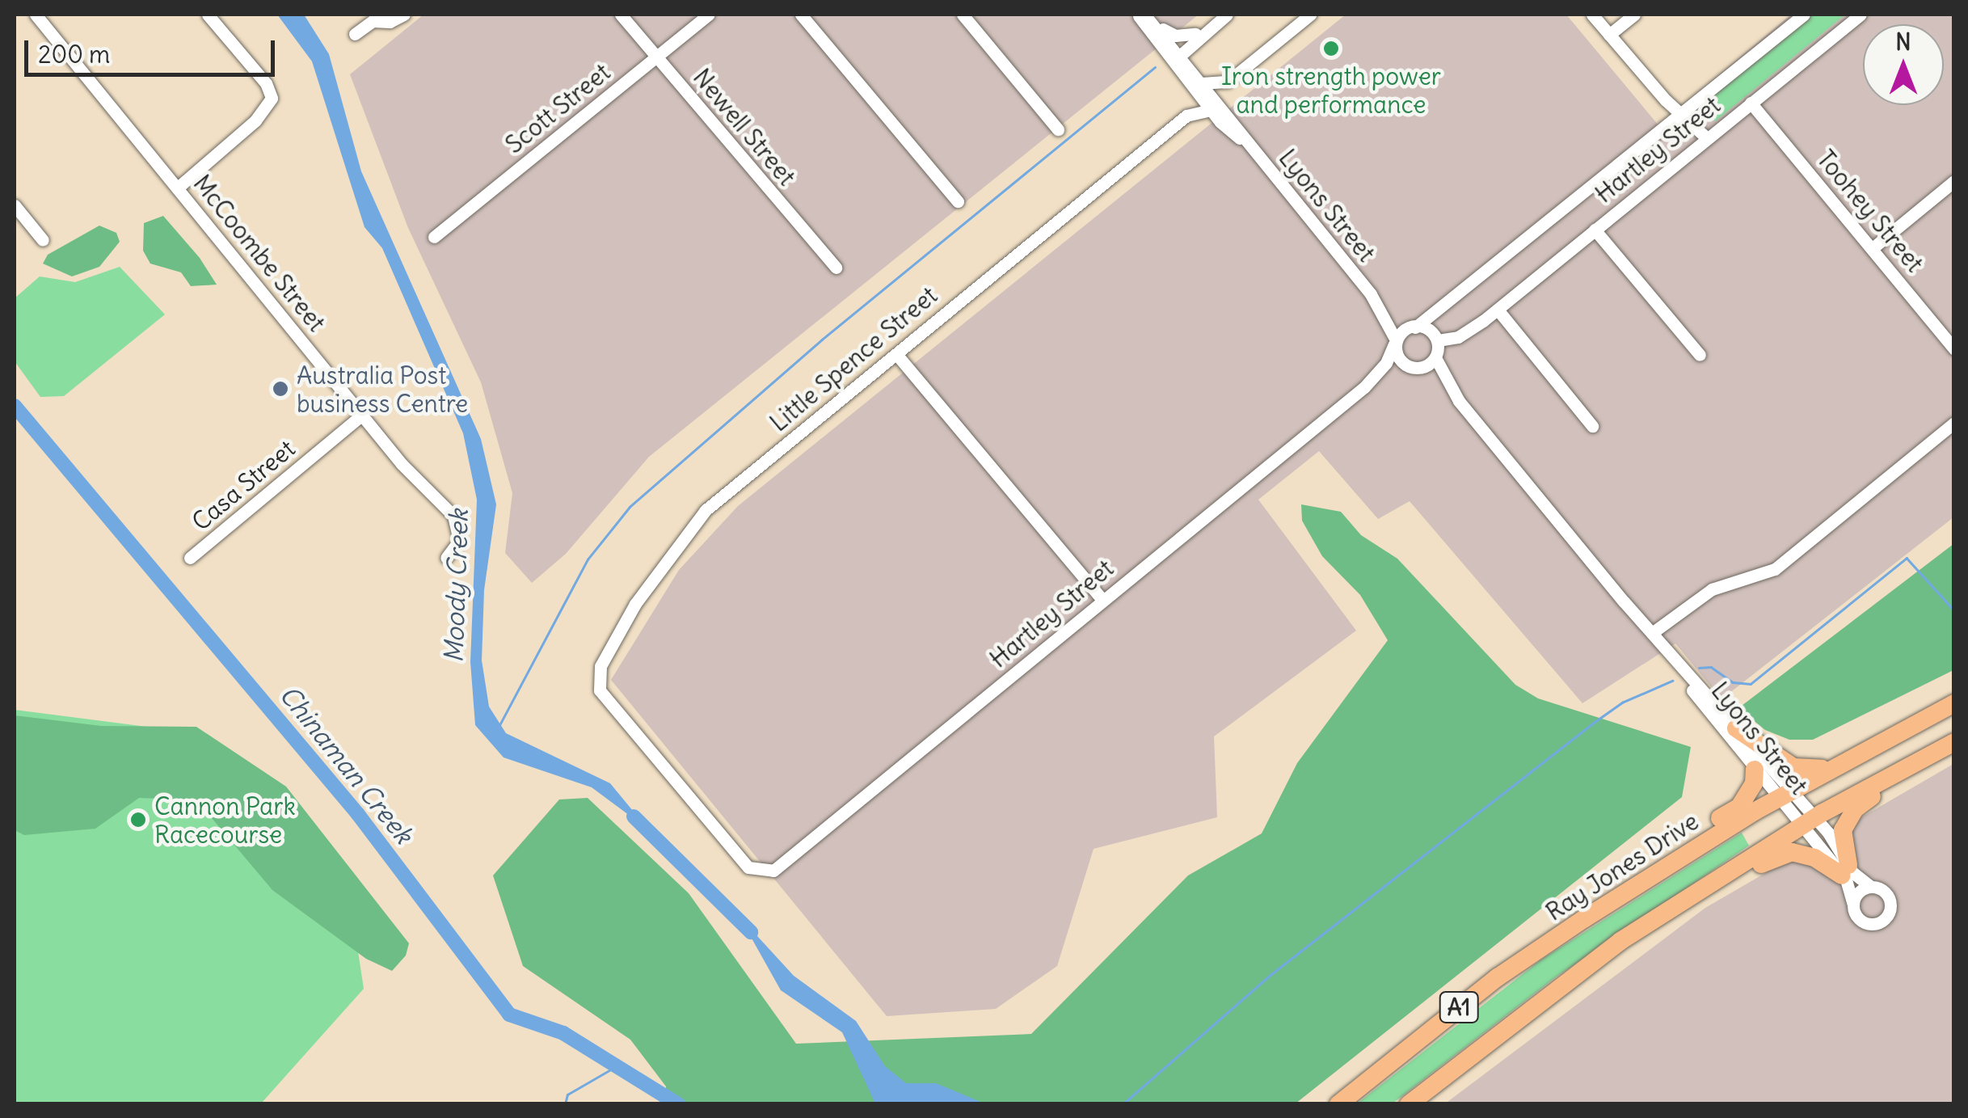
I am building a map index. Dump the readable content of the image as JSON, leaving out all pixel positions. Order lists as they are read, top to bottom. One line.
{"streets":{"highway":["Ray Jones Drive","A1"],"street":["Scott Street","Newell Street","Hartley Street","Lyons Street","Toohey Street","McCoombe Street","Little Spence Street","Casa Street"]},"crossings":[["Scott Street","Newell Street"],["Hartley Street","Lyons Street"],["Hartley Street","Toohey Street"],["Hartley Street","Little Spence Street"],["Lyons Street","Little Spence Street"],["Lyons Street","Ray Jones Drive"],["Lyons Street","A1"],["McCoombe Street","Casa Street"]],"water":["Moody Creek","Chinaman Creek"],"places":["Iron strength power and performance","Australia Post business Centre","Cannon Park Racecourse"],"scale_bar":"200 m","north":"top"}
